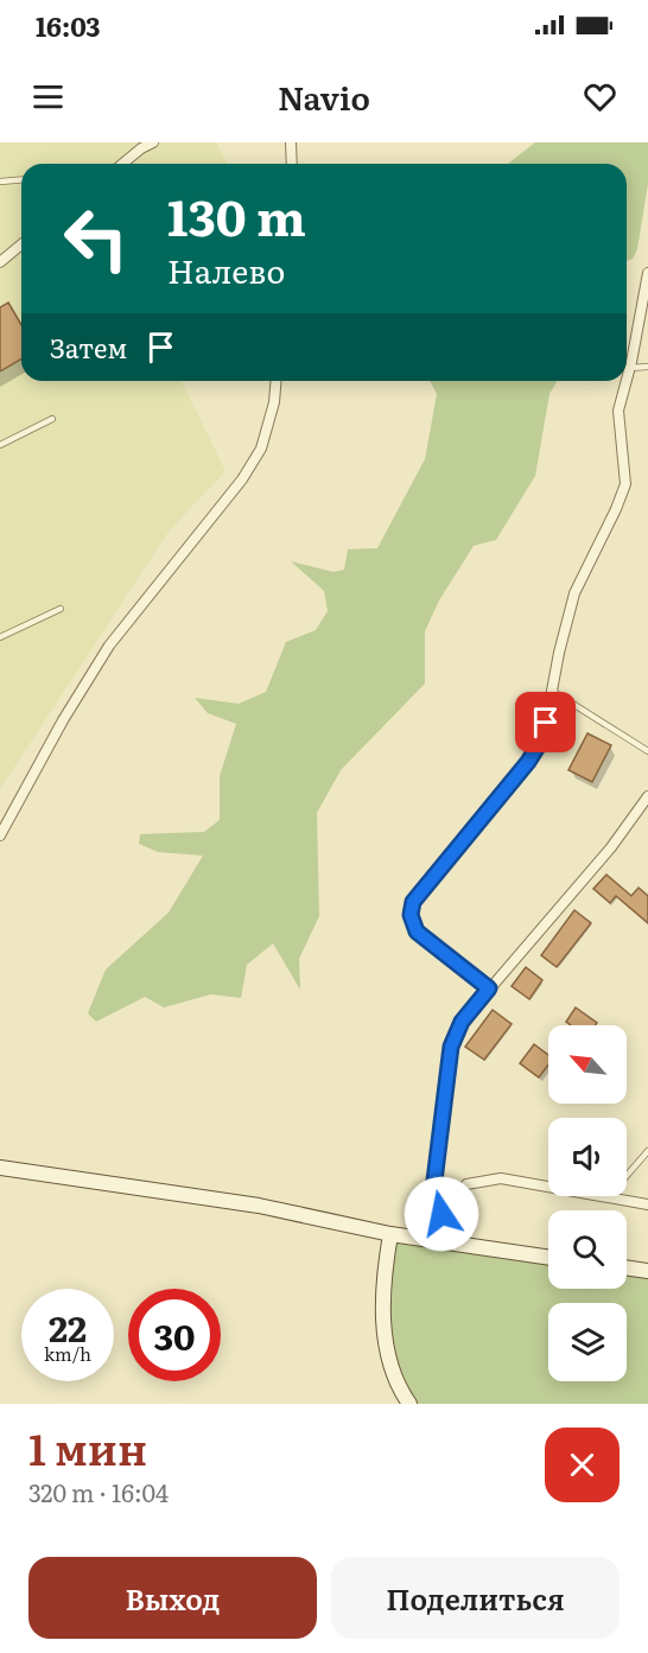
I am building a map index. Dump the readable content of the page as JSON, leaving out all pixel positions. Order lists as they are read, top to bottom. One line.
{"north":"top left","page":{"status":"16:03","header":"Navio","turn":["130 m","Налево"],"then":"Затем","speed":"22 km/h","limit":"30","heading":["1 мин","320 m · 16:04"],"buttons":["Выход","Поделиться"]}}
